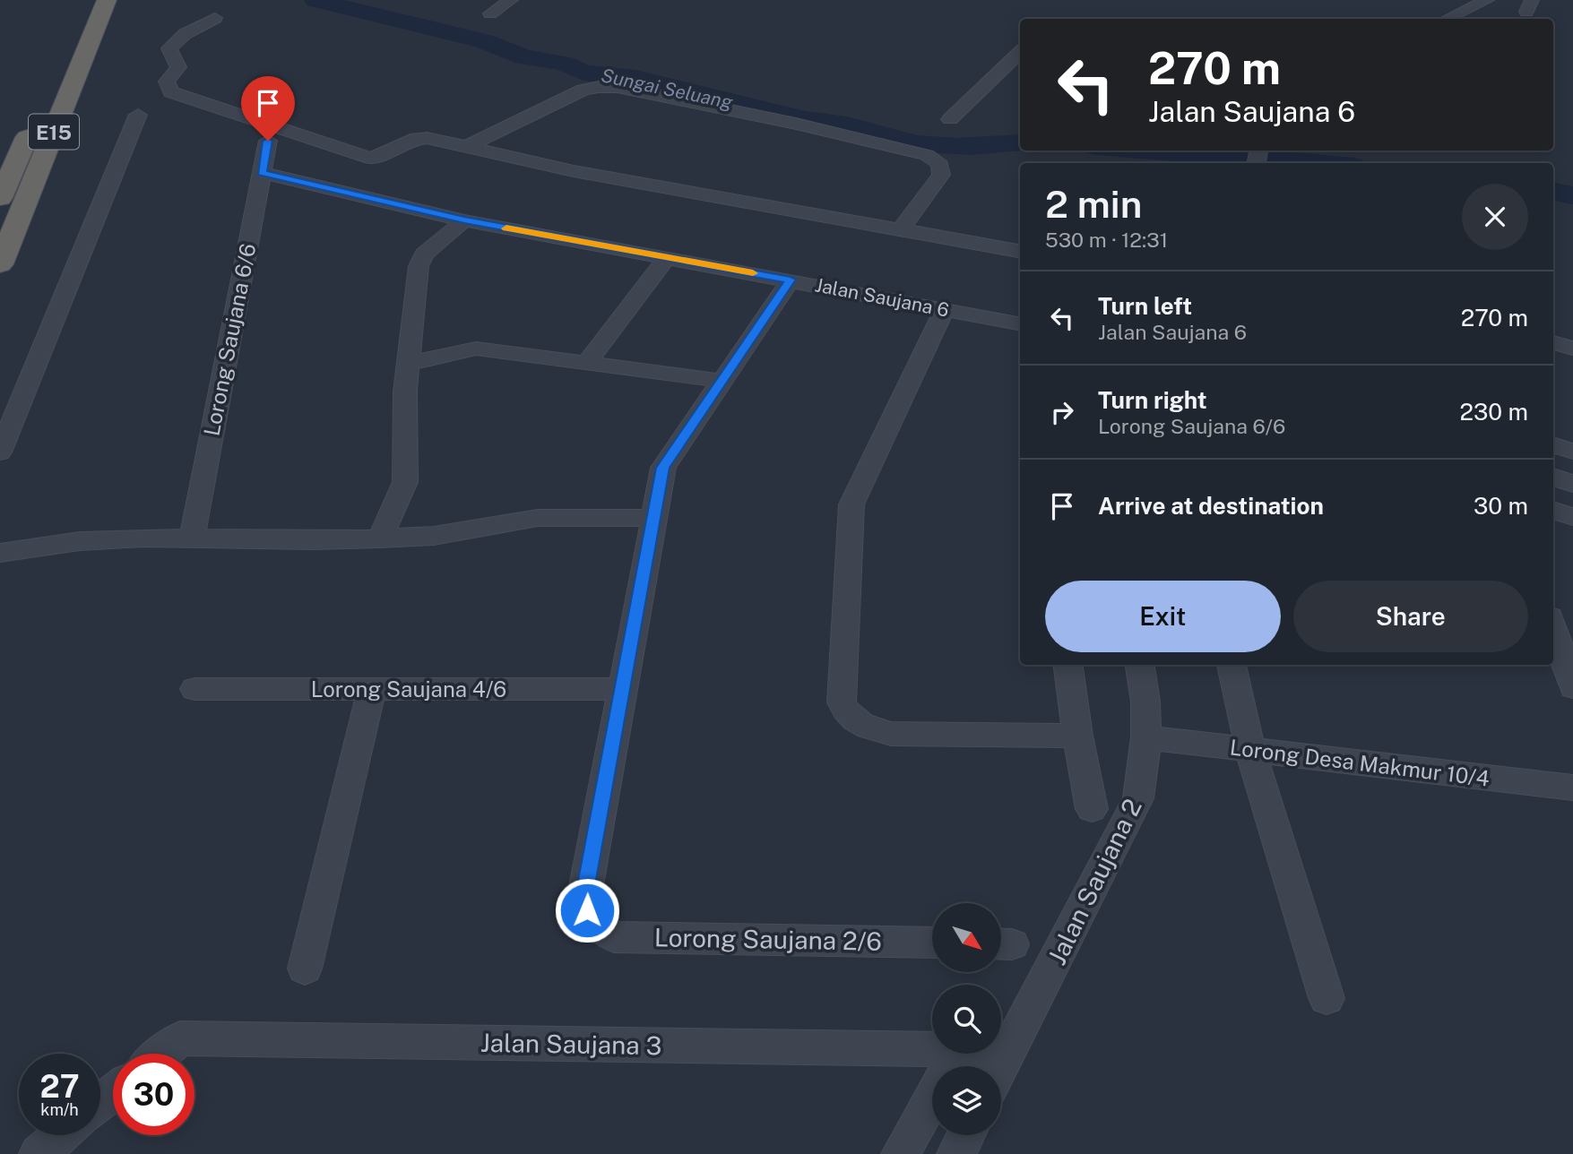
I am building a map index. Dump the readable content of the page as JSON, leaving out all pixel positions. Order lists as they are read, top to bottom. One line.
{"streets":{"highway":["E15"],"street":["Jalan Saujana 6","Lorong Saujana 6/6","Lorong Saujana 4/6","Lorong Desa Makmur 10/4","Jalan Saujana 2","Lorong Saujana 2/6","Jalan Saujana 3"]},"crossings":[["Jalan Saujana 6","Lorong Saujana 6/6"],["Lorong Saujana 4/6","Lorong Saujana 2/6"],["Lorong Desa Makmur 10/4","Jalan Saujana 2"],["Jalan Saujana 2","Jalan Saujana 3"]],"water":["Sungai Seluang"],"north":"bottom right","page":{"turn":["270 m","Jalan Saujana 6"],"heading":["2 min","530 m · 12:31"],"list":[{"name":"Turn left","note":"Jalan Saujana 6","value":"270 m"},{"name":"Turn right","note":"Lorong Saujana 6/6","value":"230 m"},{"name":"Arrive at destination","value":"30 m"}],"buttons":["Exit","Share"],"speed":"27 km/h","limit":"30"}}
